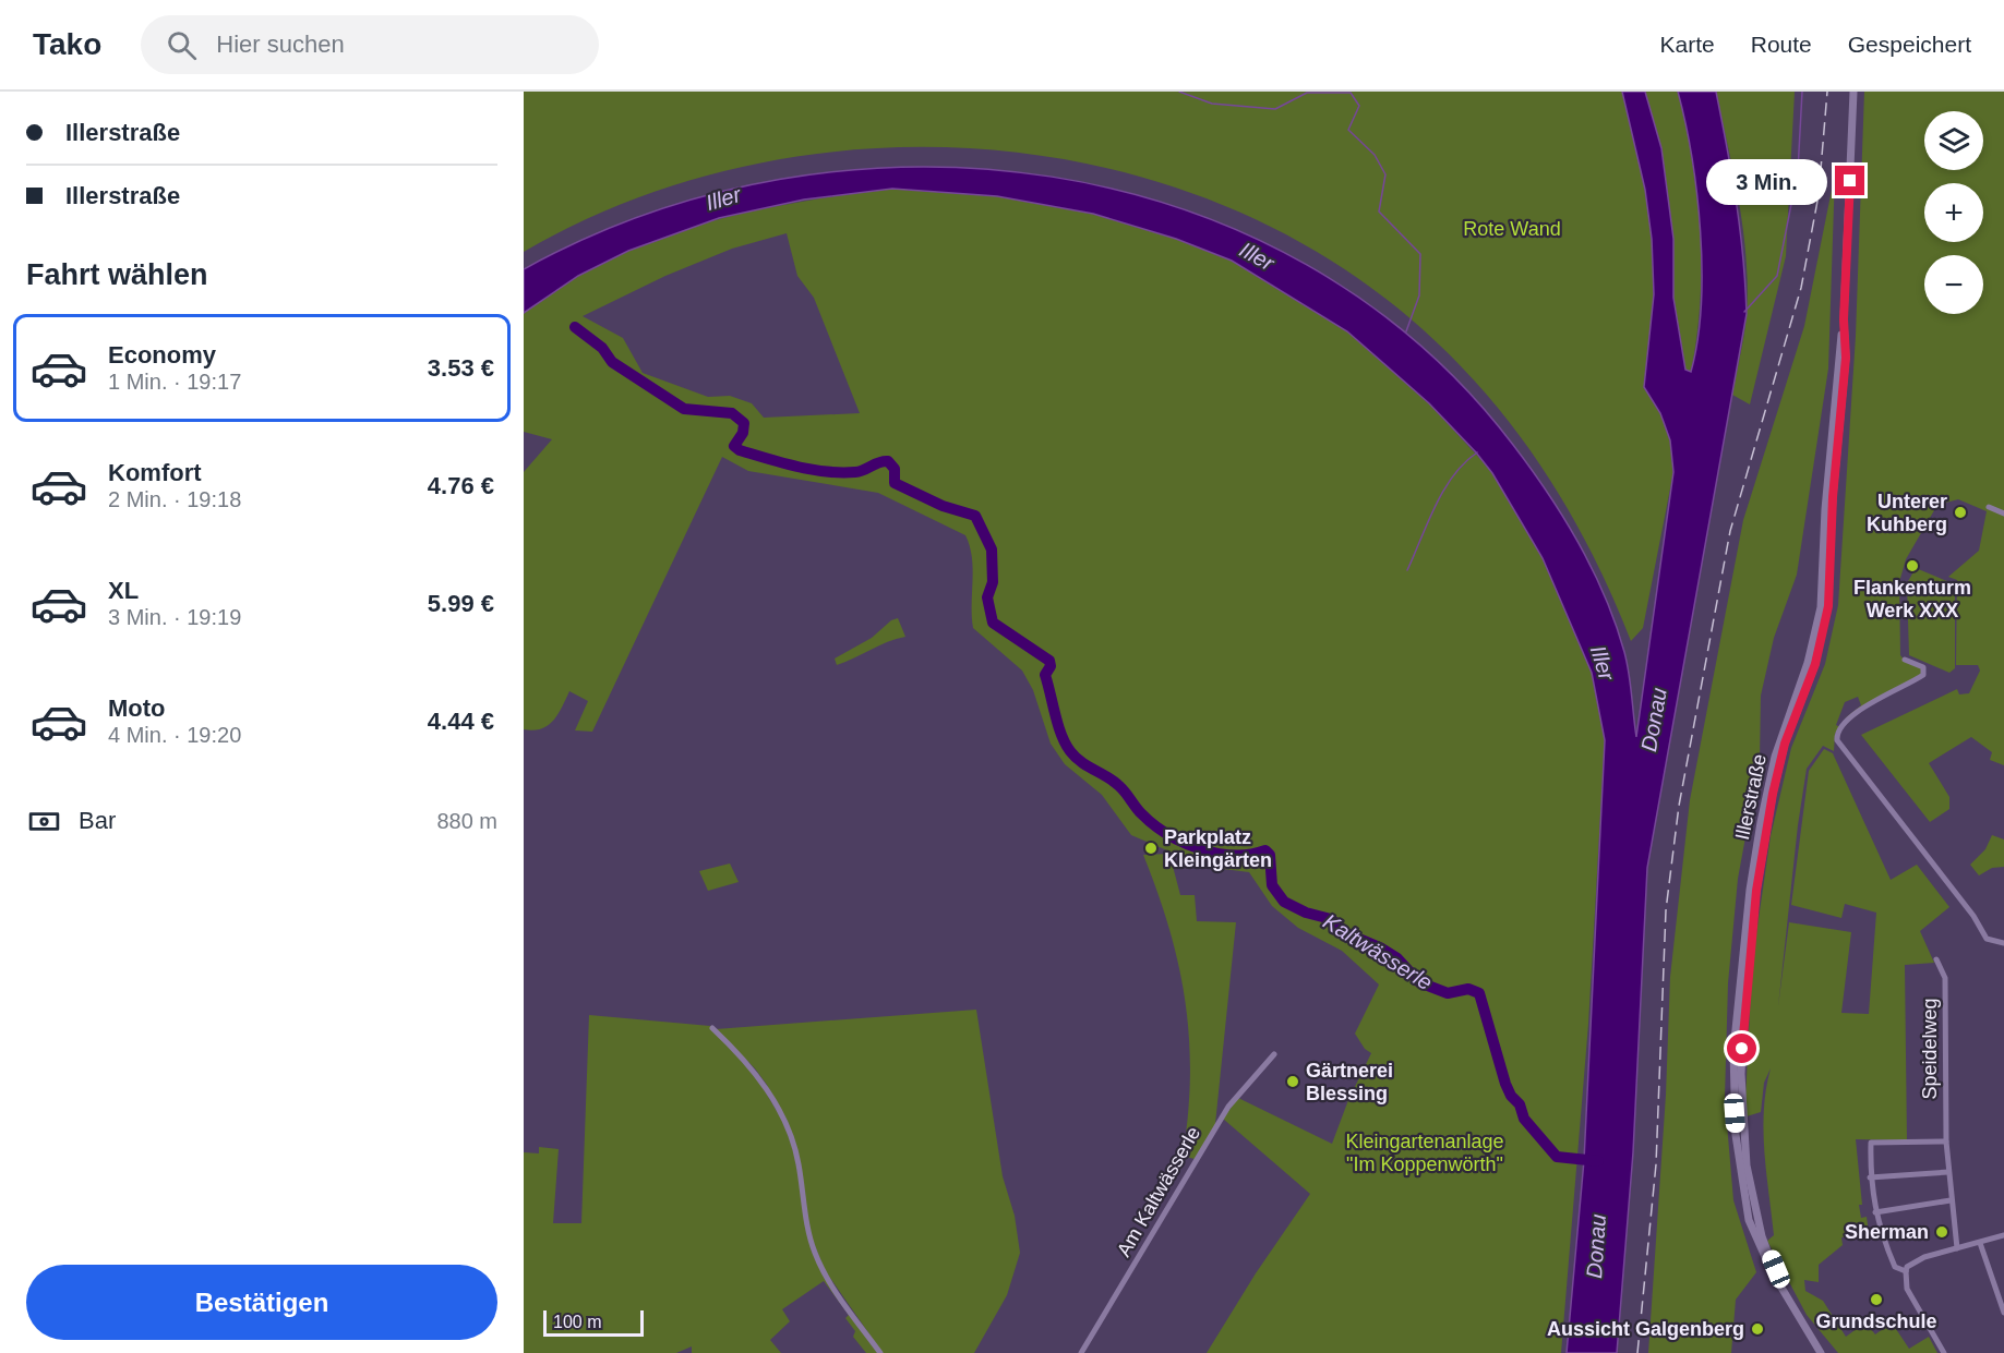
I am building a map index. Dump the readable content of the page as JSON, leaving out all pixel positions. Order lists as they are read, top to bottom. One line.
{"streets":{"main road":["Illerstraße"],"street":["Speidelweg","Am Kaltwässerle"]},"water":["Iller","Donau","Kaltwässerle"],"parks":["Rote Wand","Kleingartenanlage \"Im Koppenwörth\""],"places":["Unterer Kuhberg","Flankenturm Werk XXX","Parkplatz Kleingärten","Gärtnerei Blessing","Sherman","Grundschule","Aussicht Galgenberg"],"scale_bar":"100 m","page":{"header":"Tako","search":"Hier suchen","nav":["Karte","Route","Gespeichert"],"banner":["Illerstraße","Illerstraße"],"map_buttons":["+","−"],"bubble":"3 Min.","heading":"Fahrt wählen","list":[{"name":"Economy","note":"1 Min. · 19:17","value":"3.53 €"},{"name":"Komfort","note":"2 Min. · 19:18","value":"4.76 €"},{"name":"XL","note":"3 Min. · 19:19","value":"5.99 €"},{"name":"Moto","note":"4 Min. · 19:20","value":"4.44 €"}],"pay":["Bar","880 m"],"buttons":"Bestätigen","scale":"100 m"}}
